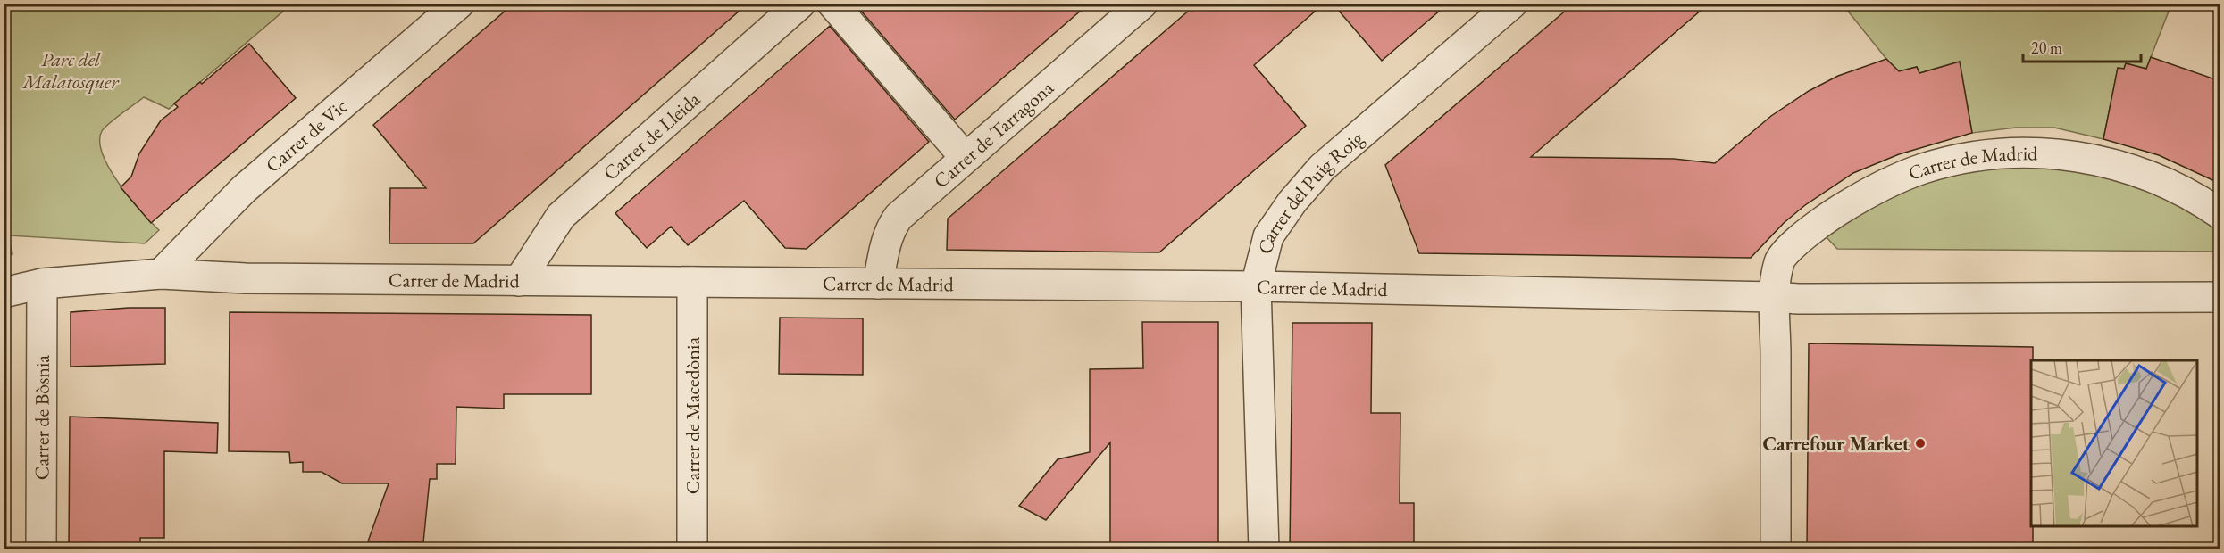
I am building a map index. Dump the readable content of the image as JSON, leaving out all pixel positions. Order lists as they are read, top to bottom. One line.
{"streets":{"street":["Carrer de Tarragona","Carrer de Vic","Carrer de Lleida","Carrer de Madrid","Carrer del Puig Roig","Carrer de Macedònia","Carrer de Bòsnia"]},"crossings":[["Carrer de Tarragona","Carrer de Madrid"],["Carrer de Vic","Carrer de Madrid"],["Carrer de Lleida","Carrer de Madrid"],["Carrer de Madrid","Carrer del Puig Roig"],["Carrer de Madrid","Carrer de Macedònia"],["Carrer de Madrid","Carrer de Bòsnia"]],"parks":["Parc del Malatosquer"],"places":["Carrefour Market"],"scale_bar":"20 m"}
